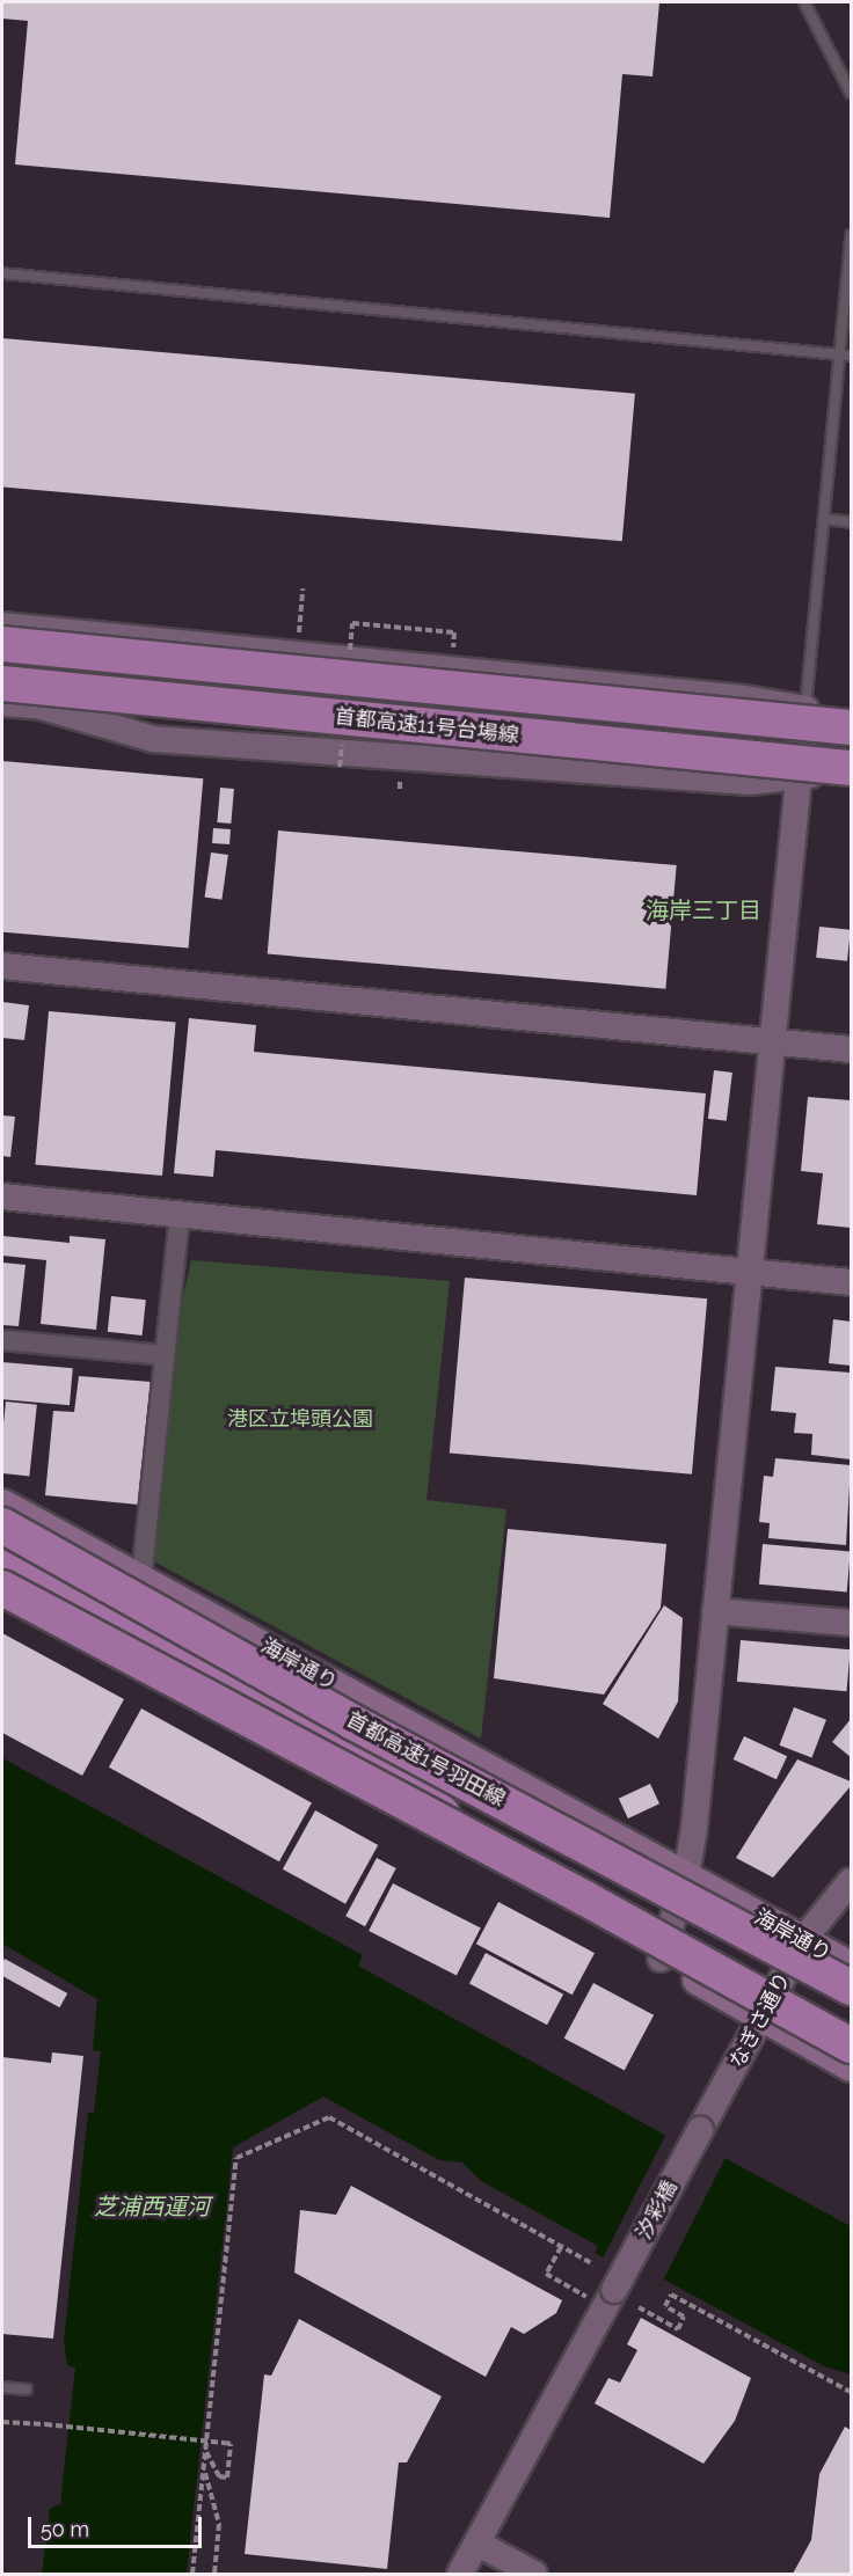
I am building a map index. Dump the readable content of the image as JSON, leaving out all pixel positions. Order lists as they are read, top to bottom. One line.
{"streets":{"highway":["首都高速11号台場線","首都高速1号羽田線"],"main road":["海岸通り"],"street":["なぎさ通り","汐彩橋"]},"crossings":[["海岸通り","なぎさ通り"],["なぎさ通り","汐彩橋"]],"districts":["海岸三丁目"],"water":["芝浦西運河"],"parks":["港区立埠頭公園"],"scale_bar":"50 m"}
